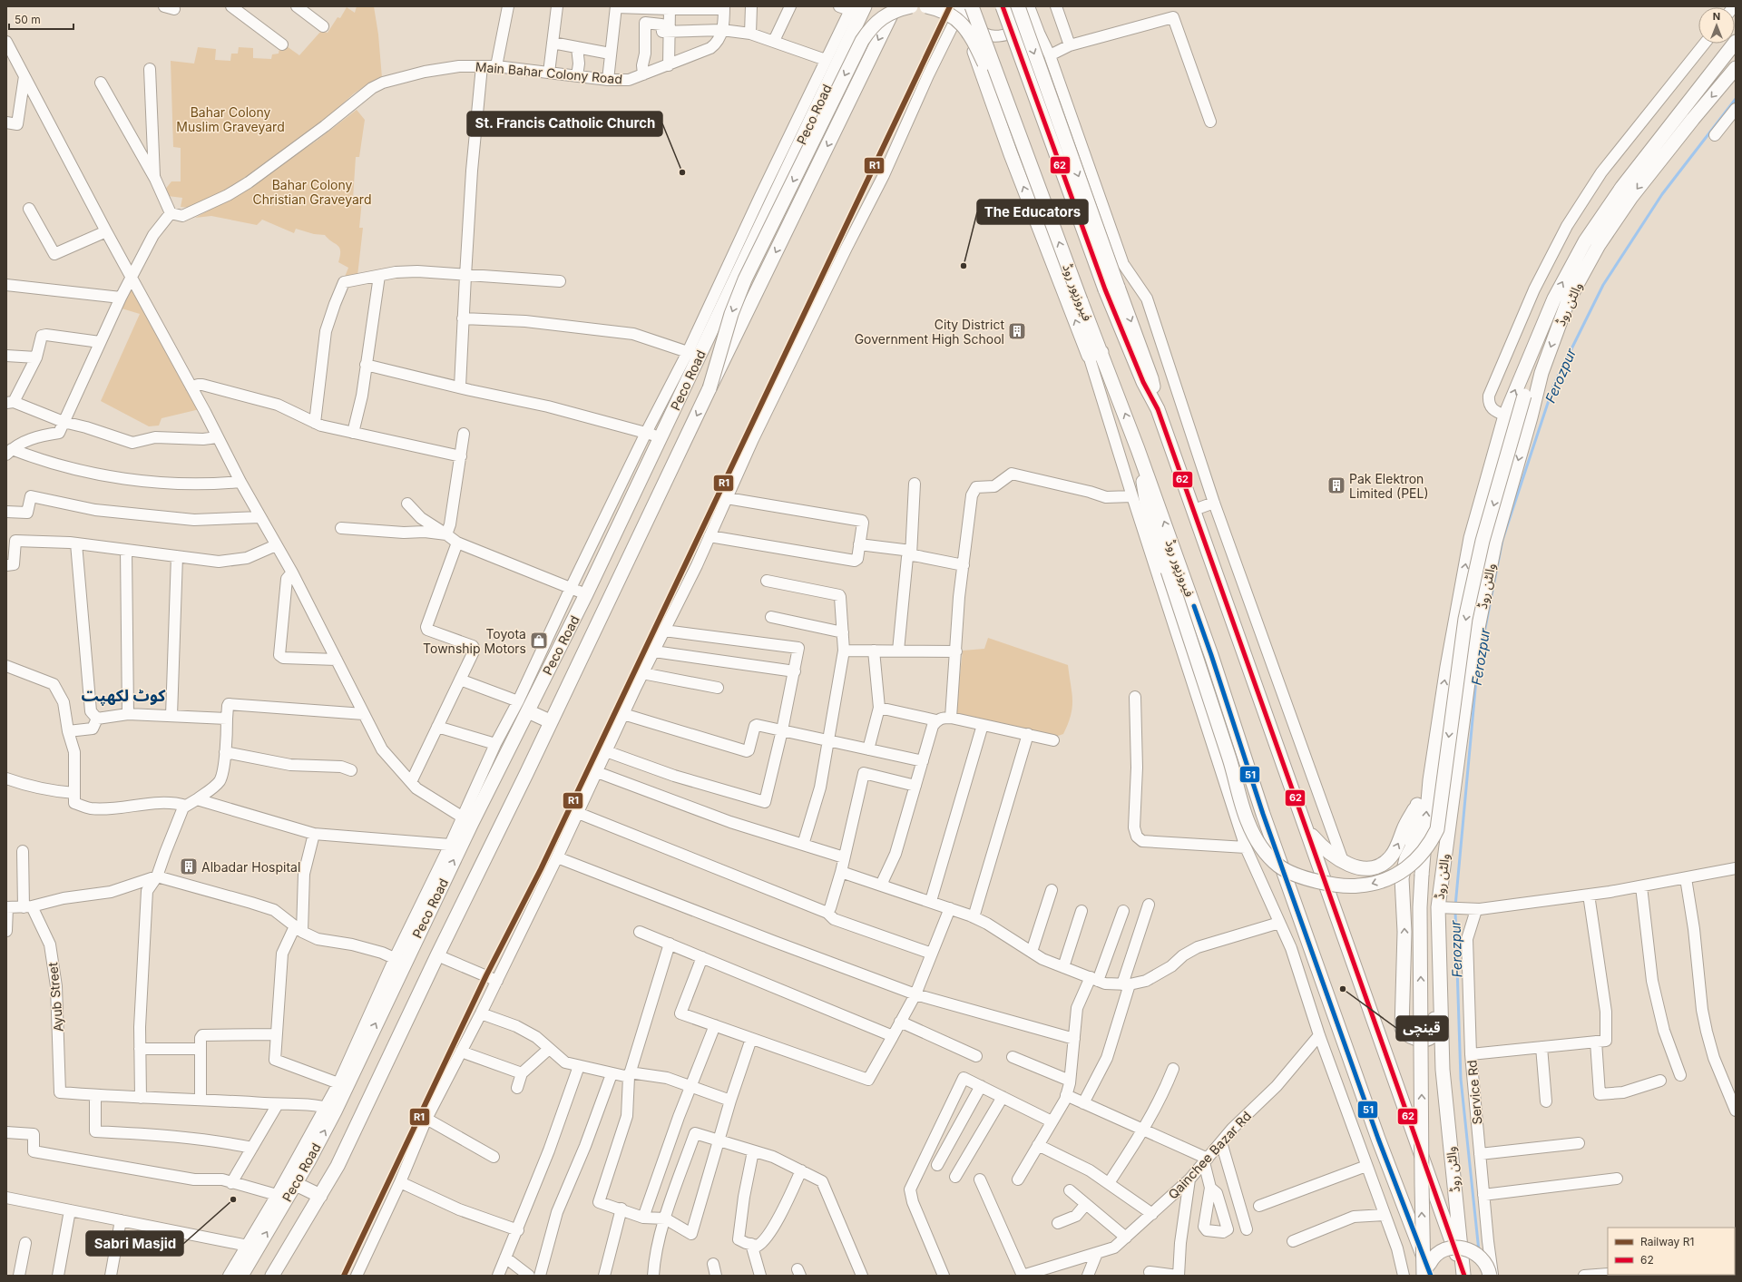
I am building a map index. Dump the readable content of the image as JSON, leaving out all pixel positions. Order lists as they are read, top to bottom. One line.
{"streets":{"main road":["Peco Road","فیروزپور روڈ","والٹن روڈ"],"street":["Main Bahar Colony Road","Ayub Street","Service Rd","Qainchee Bazar Rd"]},"districts":["کوٹ لکھپت"],"water":["Ferozpur"],"parks":["Bahar Colony Muslim Graveyard","Bahar Colony Christian Graveyard"],"places":{"other":["St. Francis Catholic Church","The Educators","قینچی","Sabri Masjid"],"building":["City District Government High School","Pak Elektron Limited (PEL)","Albadar Hospital"],"shop":["Toyota Township Motors"]},"lines":["rail line R1","transit line 62","transit line 51"],"legend":["Railway R1","62"],"scale_bar":"50 m","north":"top"}
